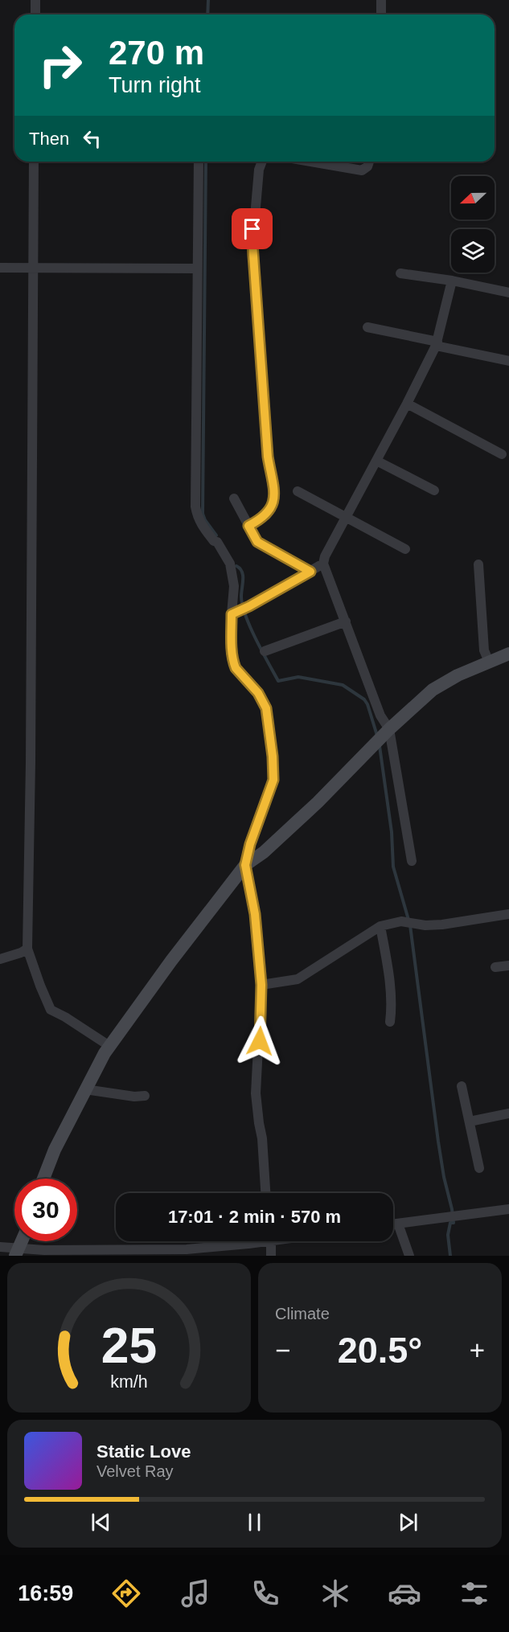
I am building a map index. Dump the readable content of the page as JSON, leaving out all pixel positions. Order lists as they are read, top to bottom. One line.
{"north":"left","page":{"turn":["270 m","Turn right"],"then":"Then","limit":"30","trip":"17:01 · 2 min · 570 m","tile":"Climate","heat":["−","20.5°","+"],"song":["Static Love","Velvet Ray"],"tabs":"16:59","gauge":["25","km/h"]}}
